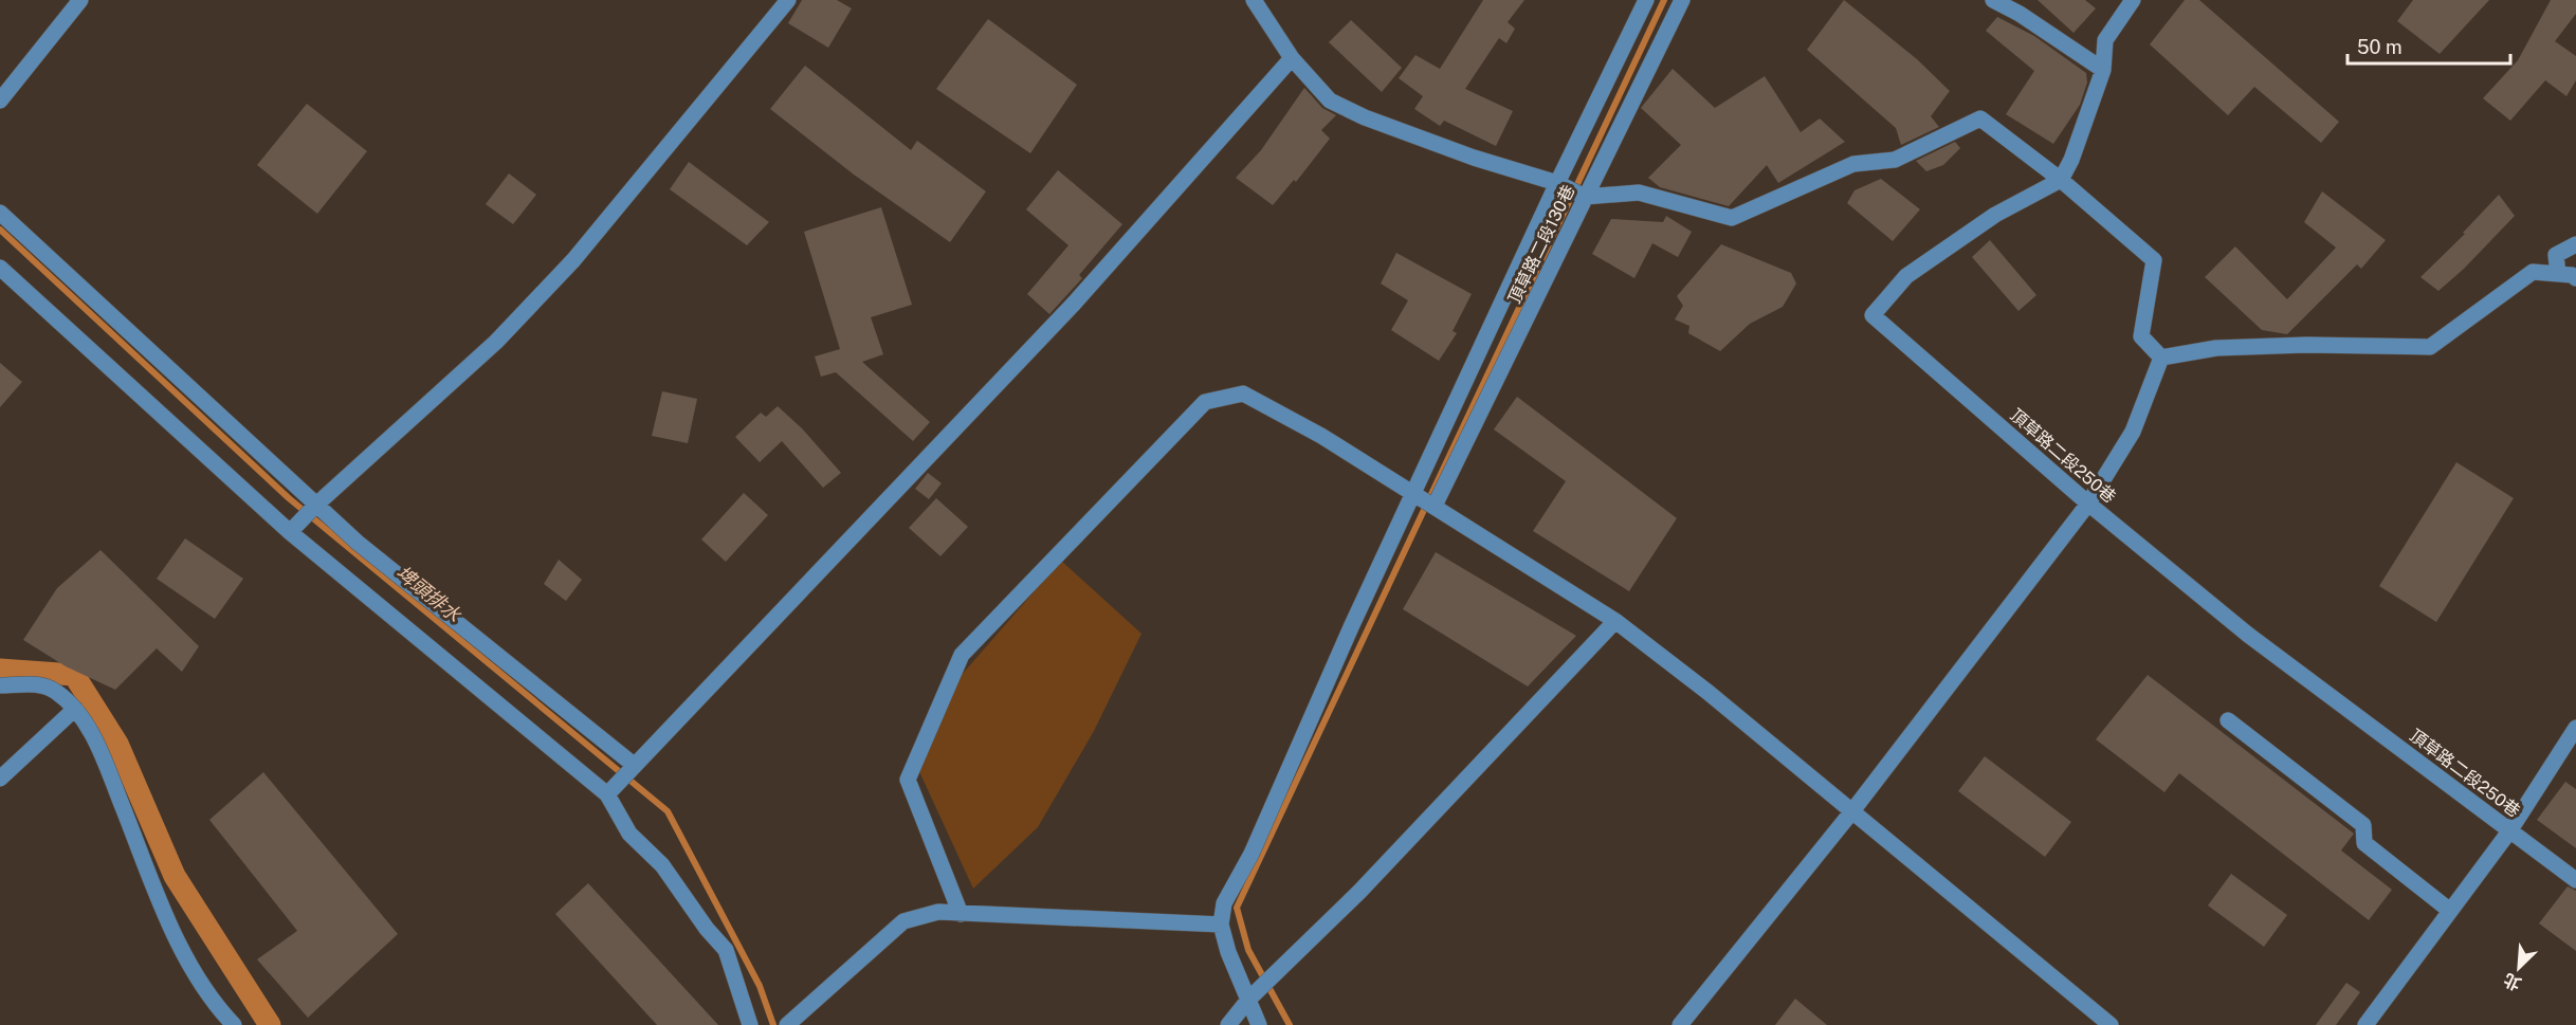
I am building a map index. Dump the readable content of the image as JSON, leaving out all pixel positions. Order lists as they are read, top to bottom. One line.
{"streets":{"street":["頂草路二段130巷","頂草路二段250巷"]},"water":["埤頭排水"],"scale_bar":"50 m","north":"bottom left"}
